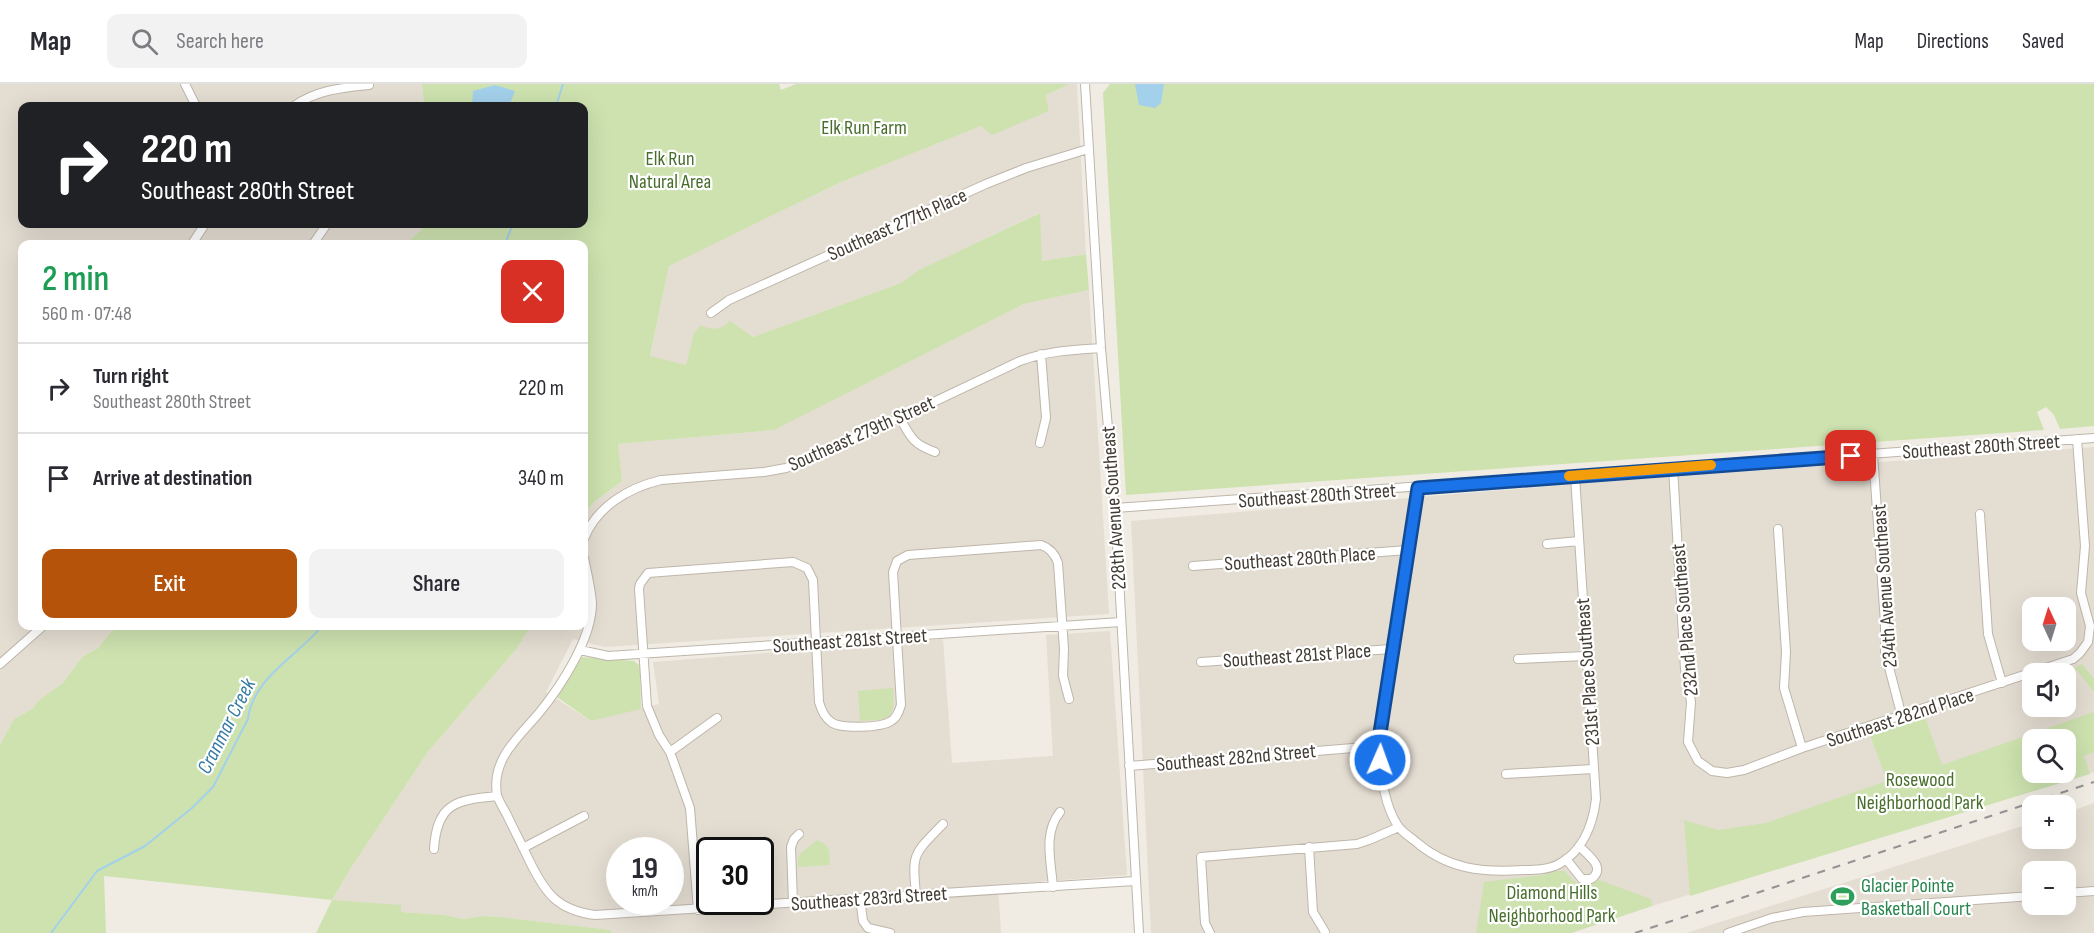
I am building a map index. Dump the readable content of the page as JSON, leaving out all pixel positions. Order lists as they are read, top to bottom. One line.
{"streets":{"street":["Southeast 277th Place","Southeast 279th Street","Southeast 280th Street","228th Avenue Southeast","Southeast 280th Place","234th Avenue Southeast","232nd Place Southeast","Southeast 281st Street","Southeast 281st Place","231st Place Southeast","Southeast 282nd Place","Southeast 282nd Street","Southeast 283rd Street"]},"crossings":[["Southeast 277th Place","228th Avenue Southeast"],["Southeast 279th Street","228th Avenue Southeast"],["Southeast 280th Street","228th Avenue Southeast"],["Southeast 280th Street","234th Avenue Southeast"],["Southeast 280th Street","232nd Place Southeast"],["Southeast 280th Street","231st Place Southeast"],["Southeast 280th Street","Southeast 282nd Place"],["228th Avenue Southeast","Southeast 281st Street"],["228th Avenue Southeast","Southeast 282nd Street"],["228th Avenue Southeast","Southeast 283rd Street"],["234th Avenue Southeast","Southeast 282nd Place"],["232nd Place Southeast","Southeast 282nd Place"]],"water":["Cranmar Creek"],"parks":["Elk Run Farm","Elk Run Natural Area","Rosewood Neighborhood Park","Diamond Hills Neighborhood Park"],"places":{"sports":["Glacier Pointe Basketball Court"]},"north":"top","page":{"header":"Map","search":"Search here","nav":["Map","Directions","Saved"],"turn":["220 m","Southeast 280th Street"],"heading":["2 min","560 m · 07:48"],"list":[{"name":"Turn right","note":"Southeast 280th Street","value":"220 m"},{"name":"Arrive at destination","value":"340 m"}],"buttons":["Exit","Share"],"map_buttons":["+","−"],"speed":"19 km/h","limit":"30"}}
